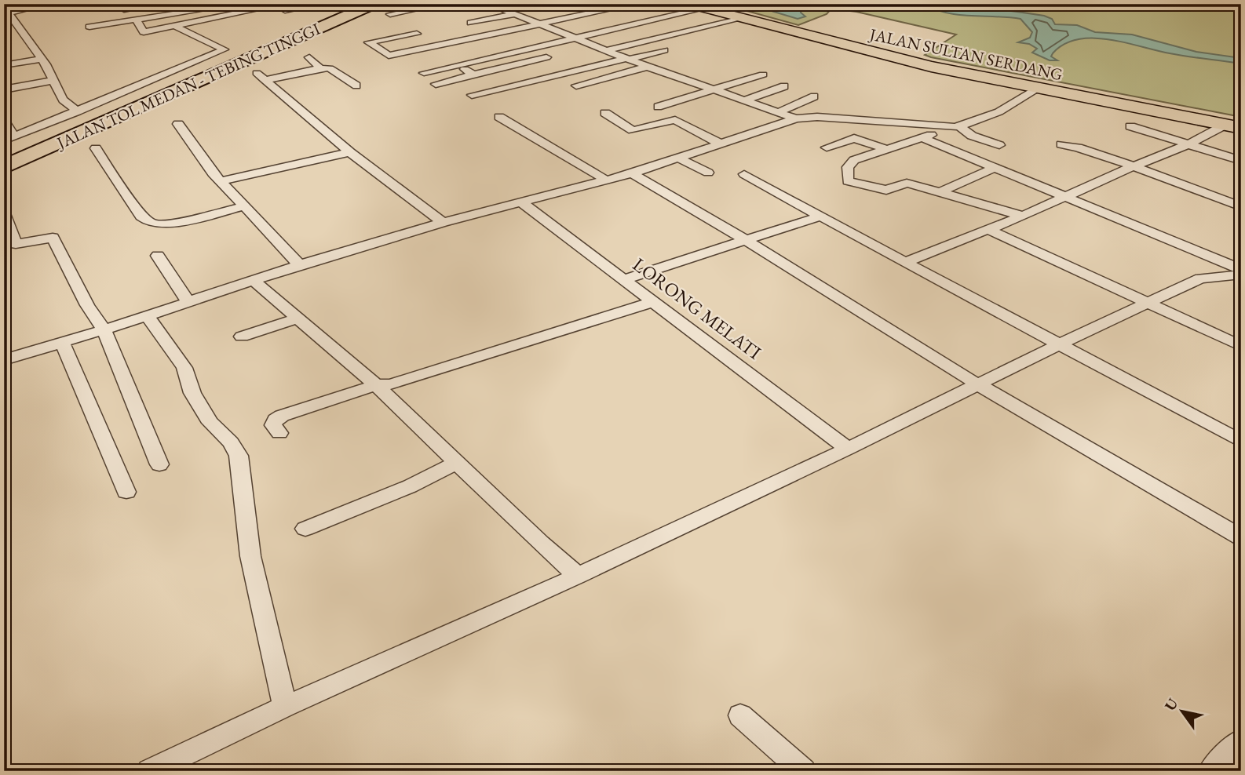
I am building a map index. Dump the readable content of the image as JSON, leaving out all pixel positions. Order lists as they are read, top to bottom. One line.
{"streets":{"highway":["JALAN SULTAN SERDANG","JALAN TOL MEDAN - TEBING TINGGI"],"street":["LORONG MELATI"]},"north":"top left"}
